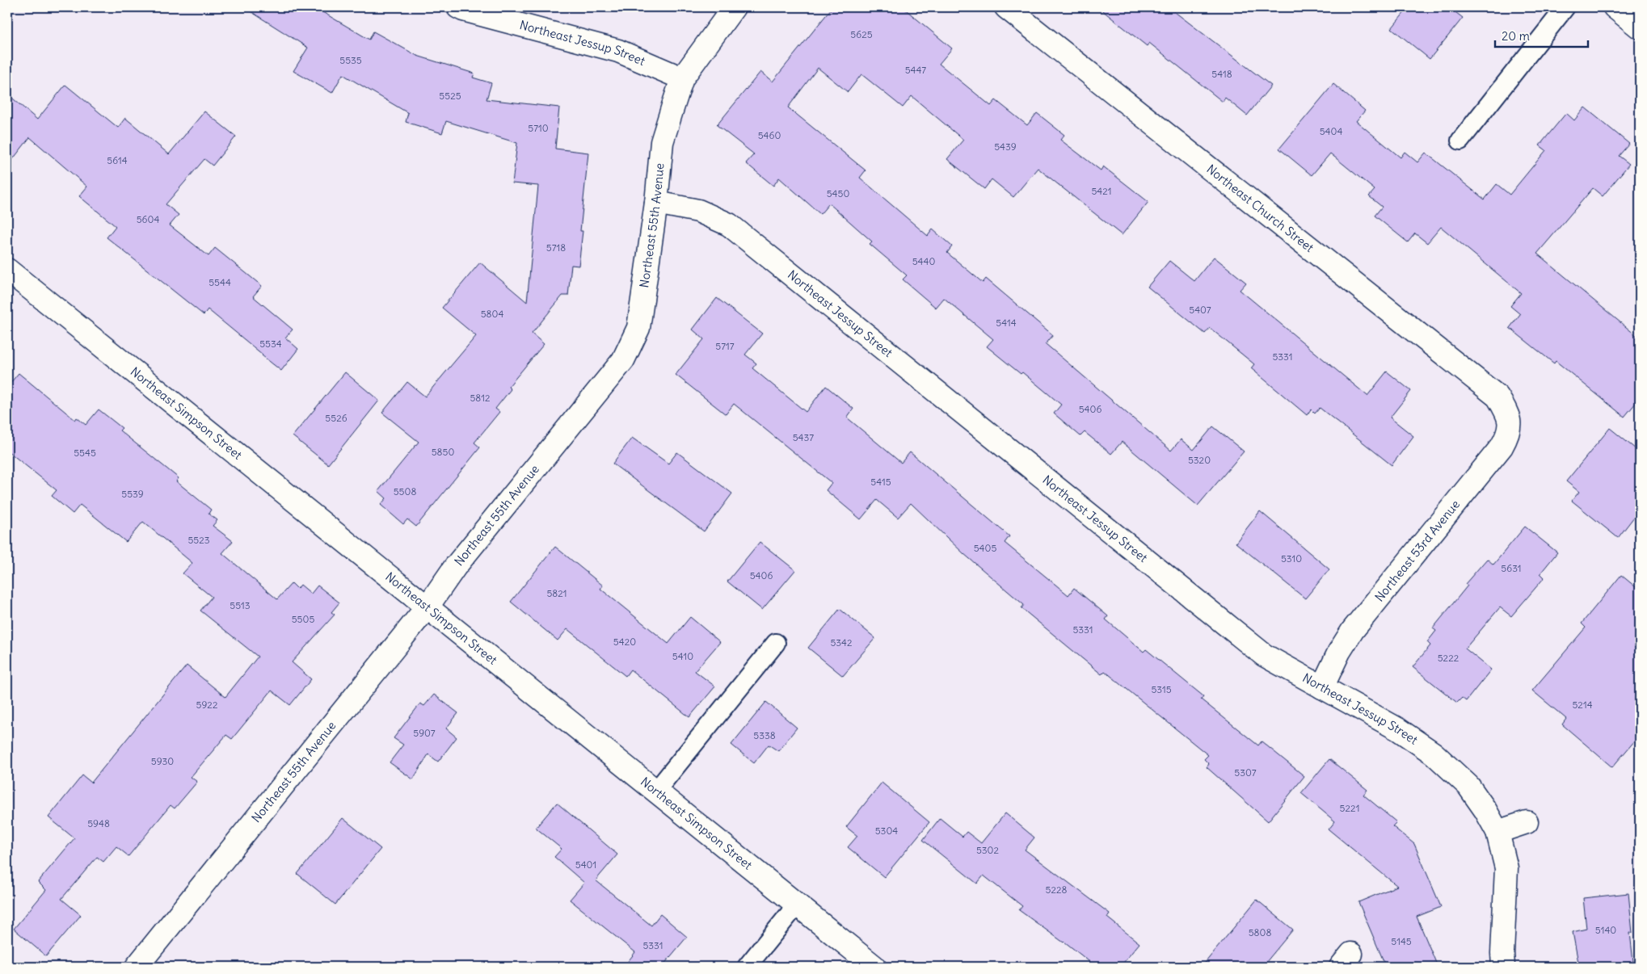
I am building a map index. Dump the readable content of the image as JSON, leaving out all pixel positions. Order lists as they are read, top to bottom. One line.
{"streets":{"street":["Northeast Jessup Street","Northeast Church Street","Northeast 55th Avenue","Northeast Simpson Street","Northeast 53rd Avenue"]},"crossings":[["Northeast Jessup Street","Northeast 55th Avenue"],["Northeast Jessup Street","Northeast 53rd Avenue"],["Northeast Church Street","Northeast 53rd Avenue"],["Northeast 55th Avenue","Northeast Simpson Street"]],"house_numbers":["5625","5535","5447","5418","5525","5710","5404","5460","5439","5614","5421","5450","5604","5718","5440","5544","5407","5804","5414","5534","5717","5331","5812","5406","5526","5437","5850","5545","5320","5415","5508","5539","5523","5405","5310","5631","5406","5821","5513","5505","5331","5420","5342","5410","5222","5315","5922","5214","5907","5338","5930","5307","5221","5948","5304","5302","5401","5228","5140","5808","5145","5331"],"scale_bar":"20 m"}
